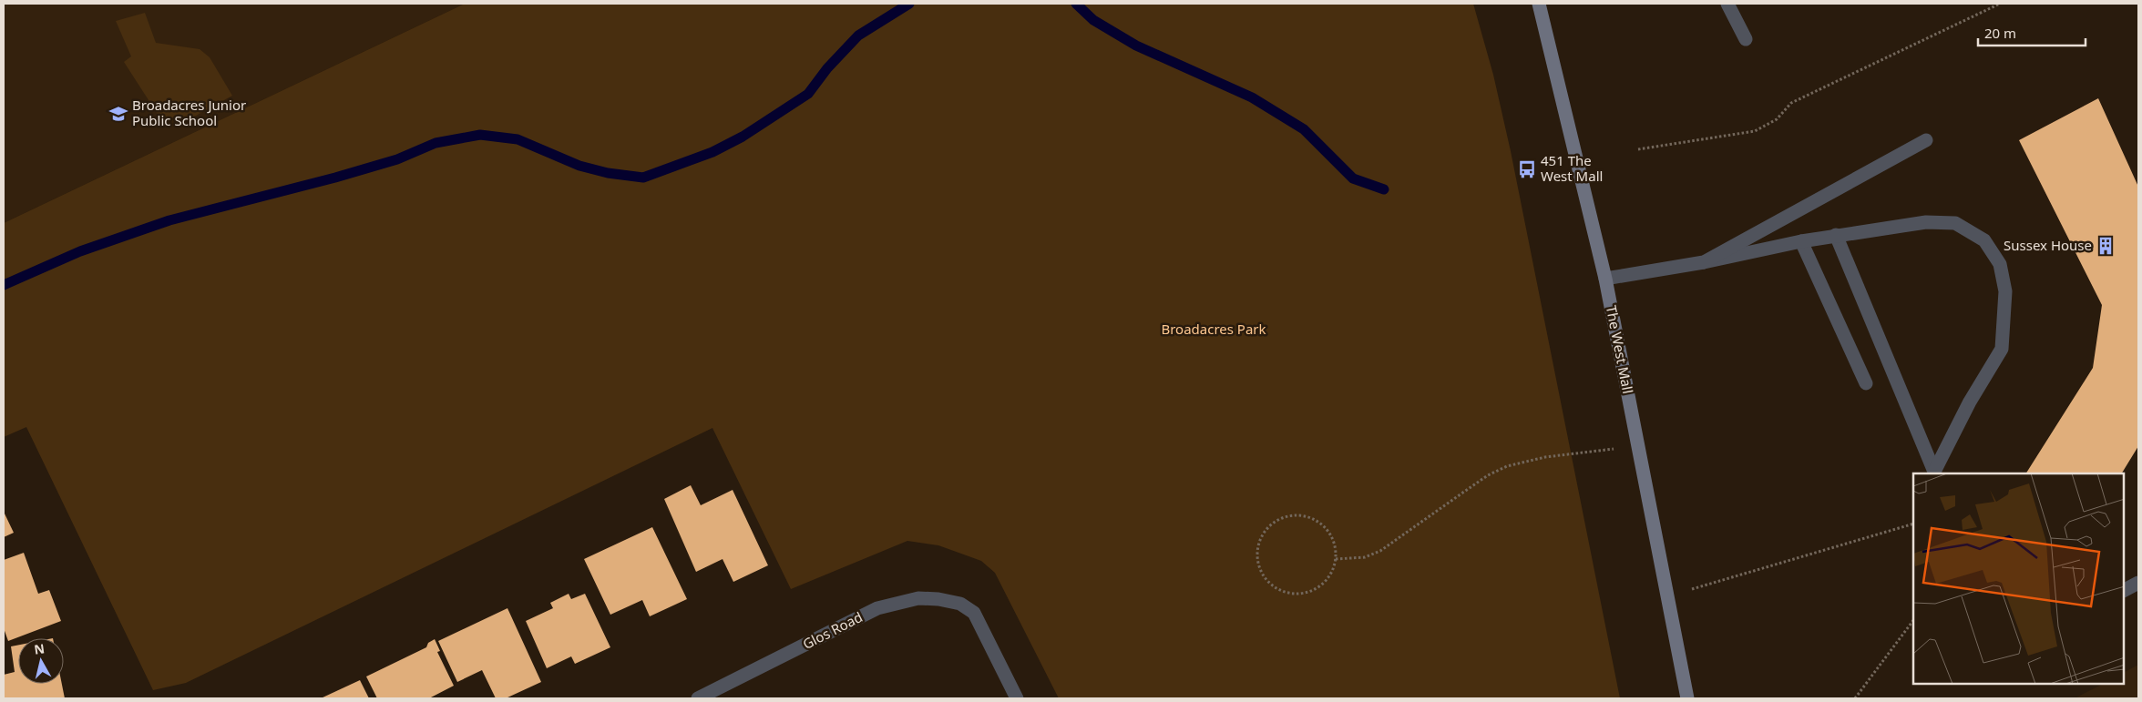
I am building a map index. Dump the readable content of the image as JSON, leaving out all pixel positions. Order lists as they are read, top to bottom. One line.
{"streets":{"main road":["The West Mall"],"street":["Glos Road"]},"parks":["Broadacres Park"],"places":{"school or university":["Broadacres Junior Public School"],"bus stop":["451 The West Mall"],"building":["Sussex House"]},"scale_bar":"20 m","north":"top"}
